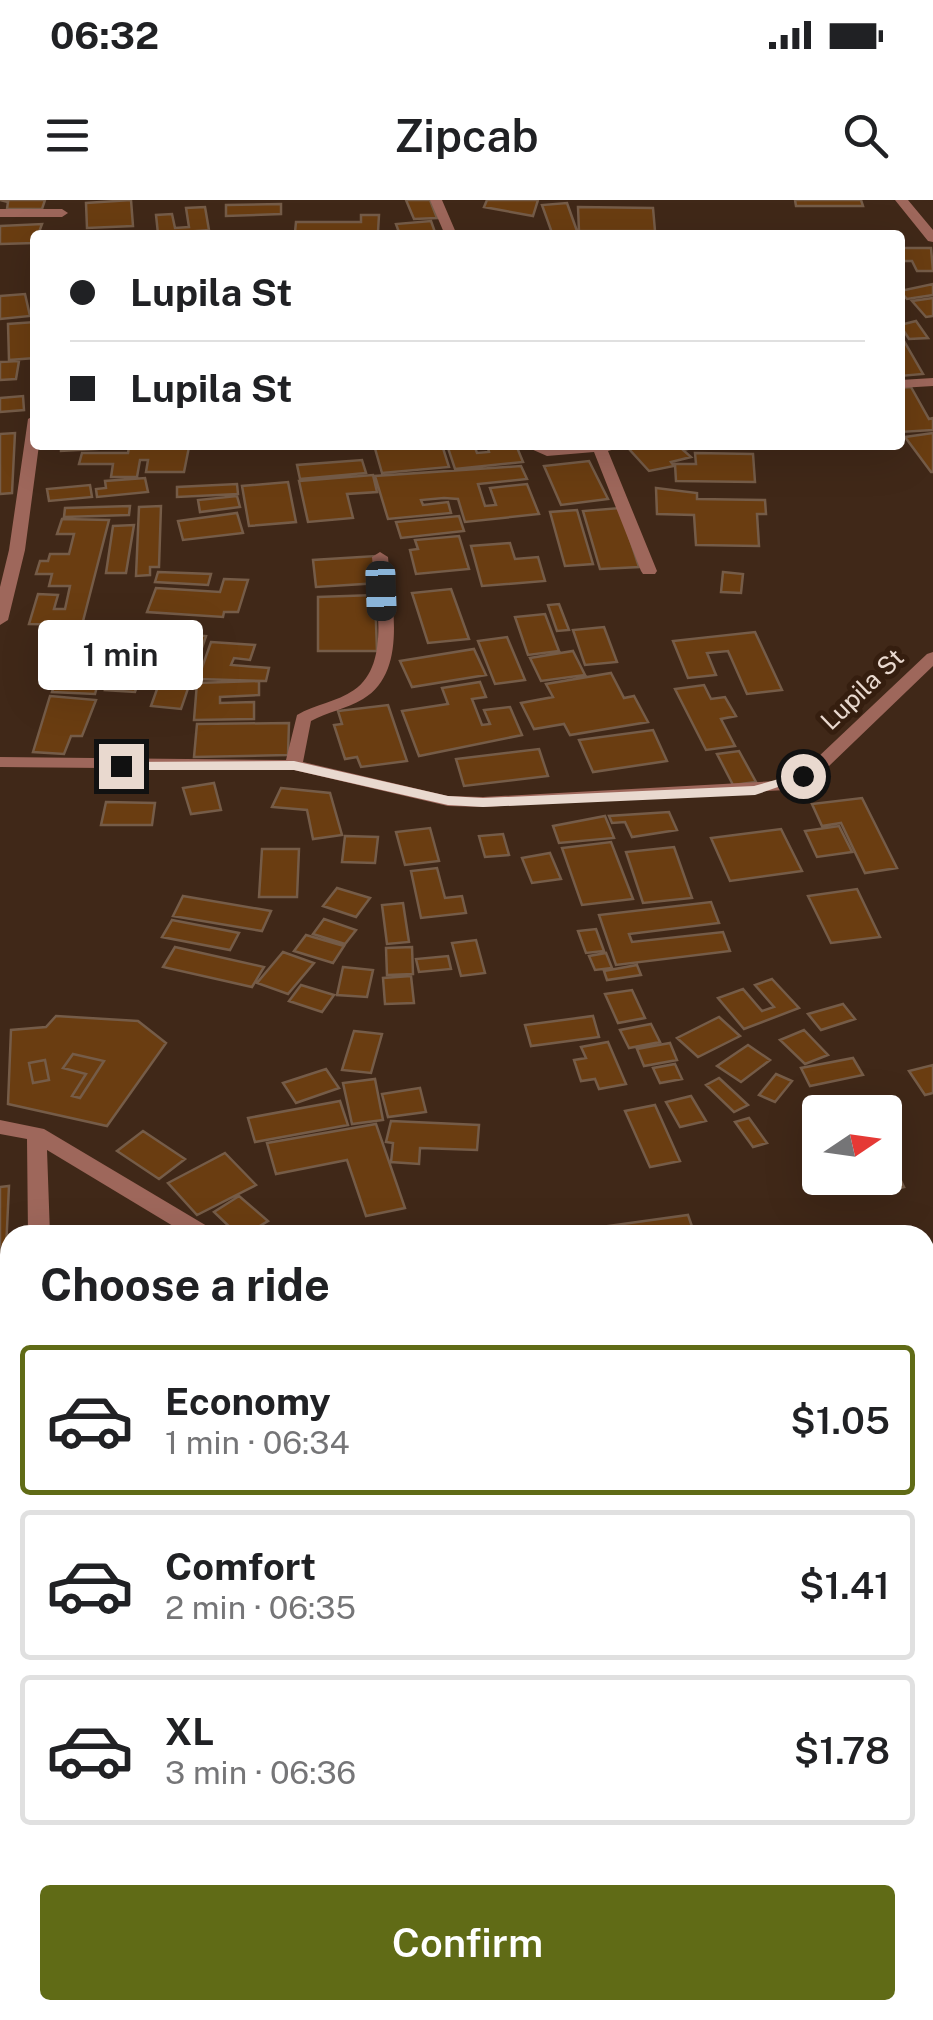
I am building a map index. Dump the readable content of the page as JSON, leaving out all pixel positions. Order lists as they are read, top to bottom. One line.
{"streets":{"street":["Lupila St"]},"north":"right","page":{"status":"06:32","header":"Zipcab","banner":["Lupila St","Lupila St"],"bubble":"1 min","heading":"Choose a ride","list":[{"name":"Economy","note":"1 min · 06:34","value":"$1.05"},{"name":"Comfort","note":"2 min · 06:35","value":"$1.41"},{"name":"XL","note":"3 min · 06:36","value":"$1.78"}],"buttons":"Confirm"}}
